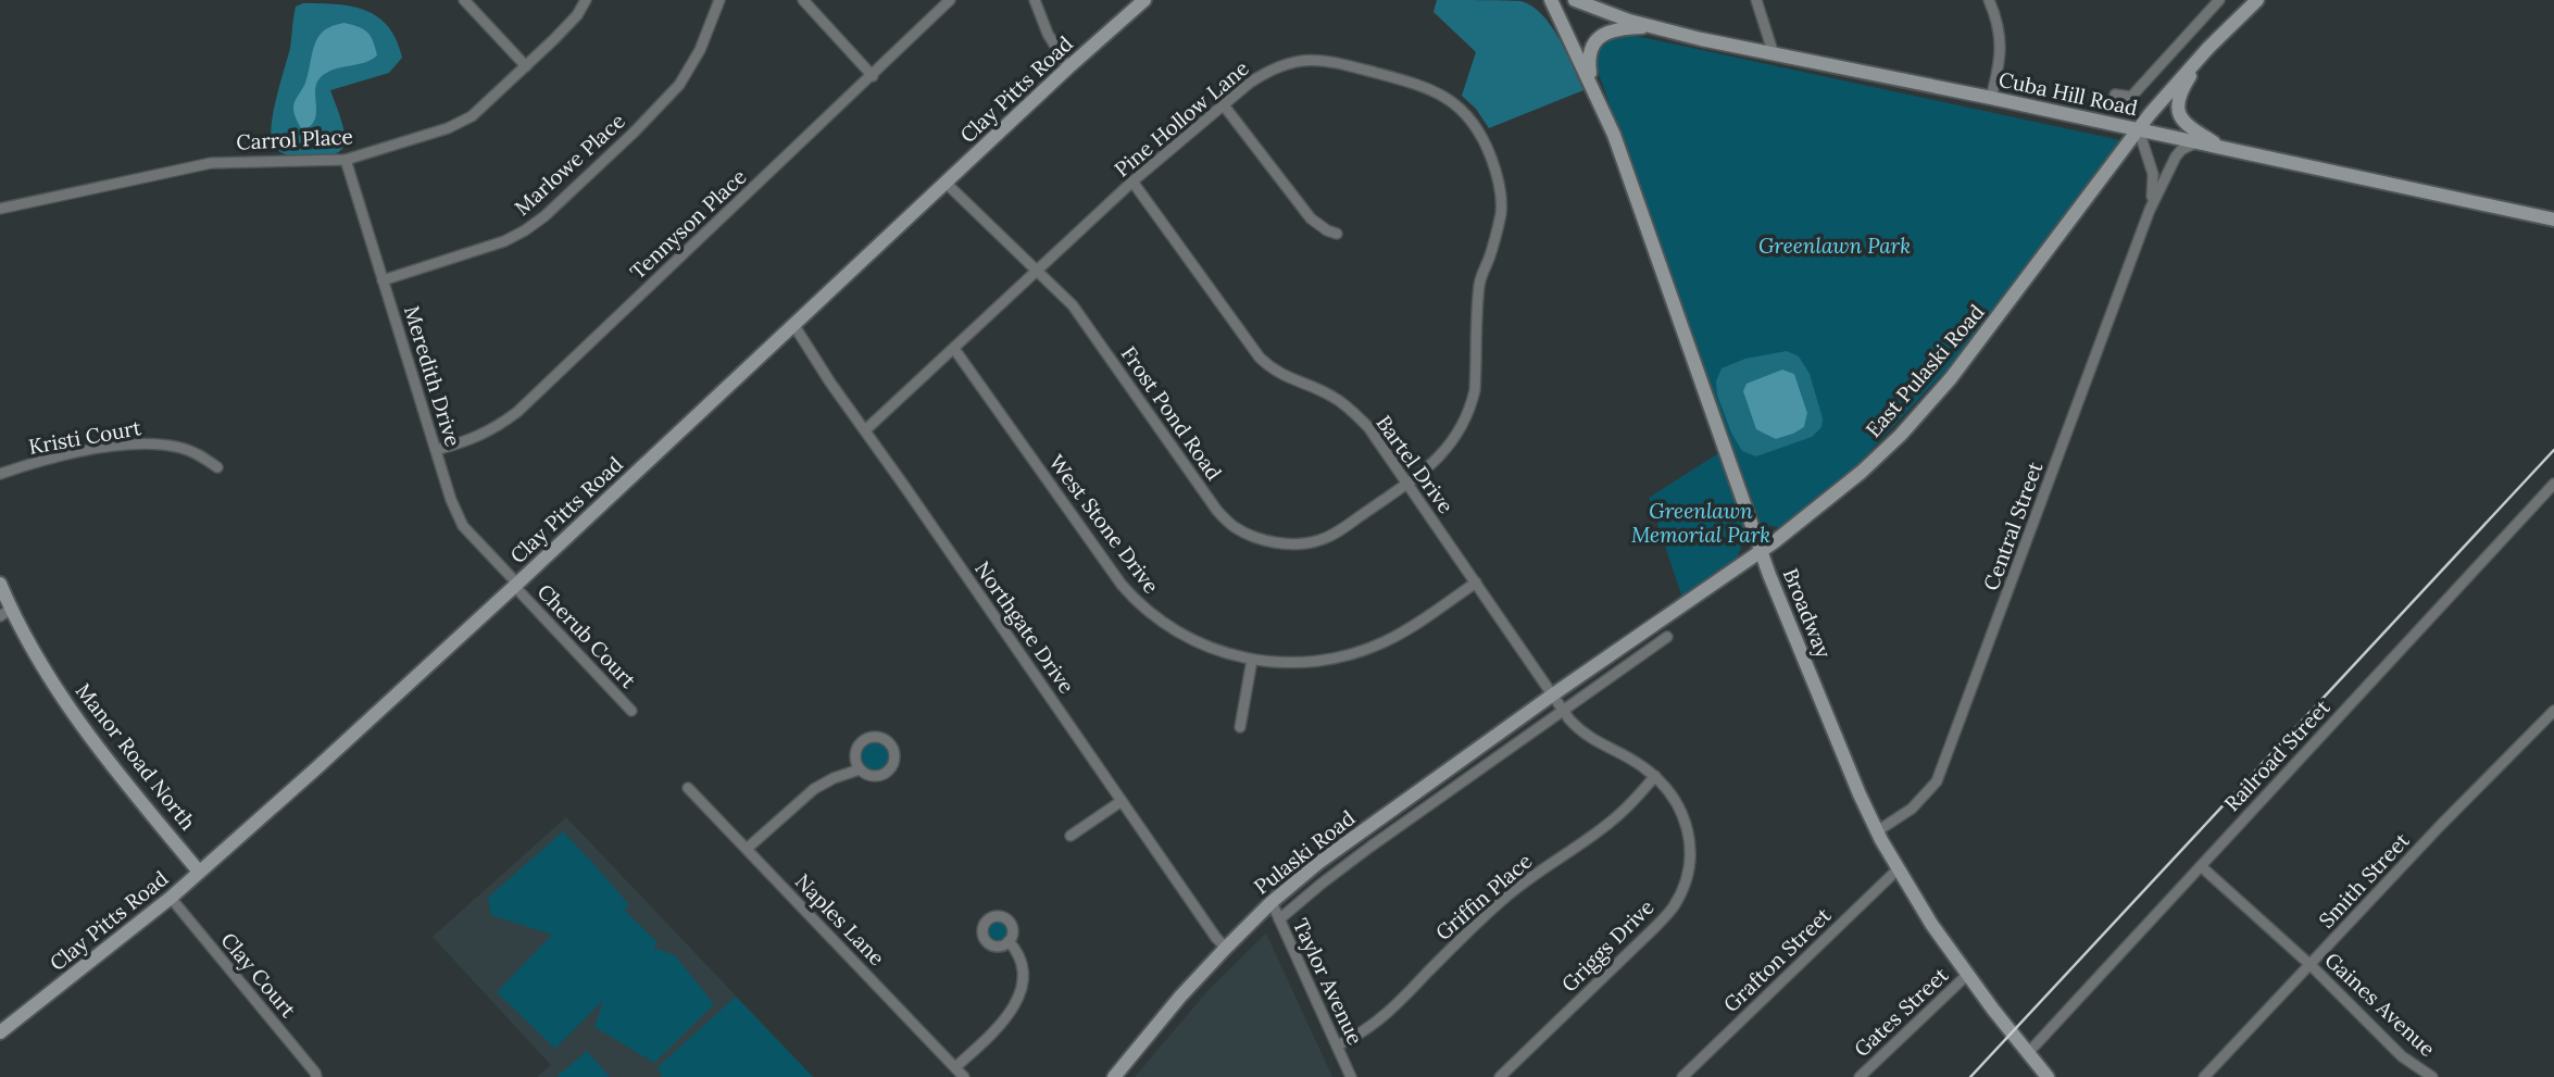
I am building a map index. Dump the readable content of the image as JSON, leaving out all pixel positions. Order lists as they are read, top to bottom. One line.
{"streets":{"main road":["Clay Pitts Road","Cuba Hill Road","East Pulaski Road","Broadway","Manor Road North","Pulaski Road"],"street":["Pine Hollow Lane","Carrol Place","Marlowe Place","Tennyson Place","Meredith Drive","Frost Pond Road","Kristi Court","Bartel Drive","West Stone Drive","Central Street","Northgate Drive","Cherub Court","Railroad Street","Smith Street","Griffin Place","Naples Lane","Griggs Drive","Grafton Street","Clay Court","Taylor Avenue","Gaines Avenue","Gates Street"]},"crossings":[["Clay Pitts Road","Meredith Drive"],["Clay Pitts Road","Frost Pond Road"],["Clay Pitts Road","Northgate Drive"],["Clay Pitts Road","Cherub Court"],["Clay Pitts Road","Manor Road North"],["Clay Pitts Road","Clay Court"],["Cuba Hill Road","East Pulaski Road"],["Cuba Hill Road","Central Street"],["Pine Hollow Lane","Frost Pond Road"],["Pine Hollow Lane","Bartel Drive"],["Pine Hollow Lane","West Stone Drive"],["Pine Hollow Lane","Northgate Drive"],["Carrol Place","Meredith Drive"],["Marlowe Place","Meredith Drive"],["Tennyson Place","Meredith Drive"],["East Pulaski Road","Bartel Drive"],["East Pulaski Road","Central Street"],["East Pulaski Road","Broadway"],["East Pulaski Road","Pulaski Road"],["East Pulaski Road","Griggs Drive"],["Meredith Drive","Cherub Court"],["Frost Pond Road","Bartel Drive"],["Bartel Drive","West Stone Drive"],["Bartel Drive","Pulaski Road"],["Bartel Drive","Griggs Drive"],["Central Street","Broadway"],["Broadway","Railroad Street"],["Broadway","Grafton Street"],["Broadway","Gates Street"],["Northgate Drive","Pulaski Road"],["Railroad Street","Gaines Avenue"],["Pulaski Road","Griggs Drive"],["Pulaski Road","Taylor Avenue"],["Smith Street","Gaines Avenue"],["Griffin Place","Griggs Drive"],["Griffin Place","Taylor Avenue"]],"parks":["Greenlawn Park","Greenlawn Memorial Park"]}
